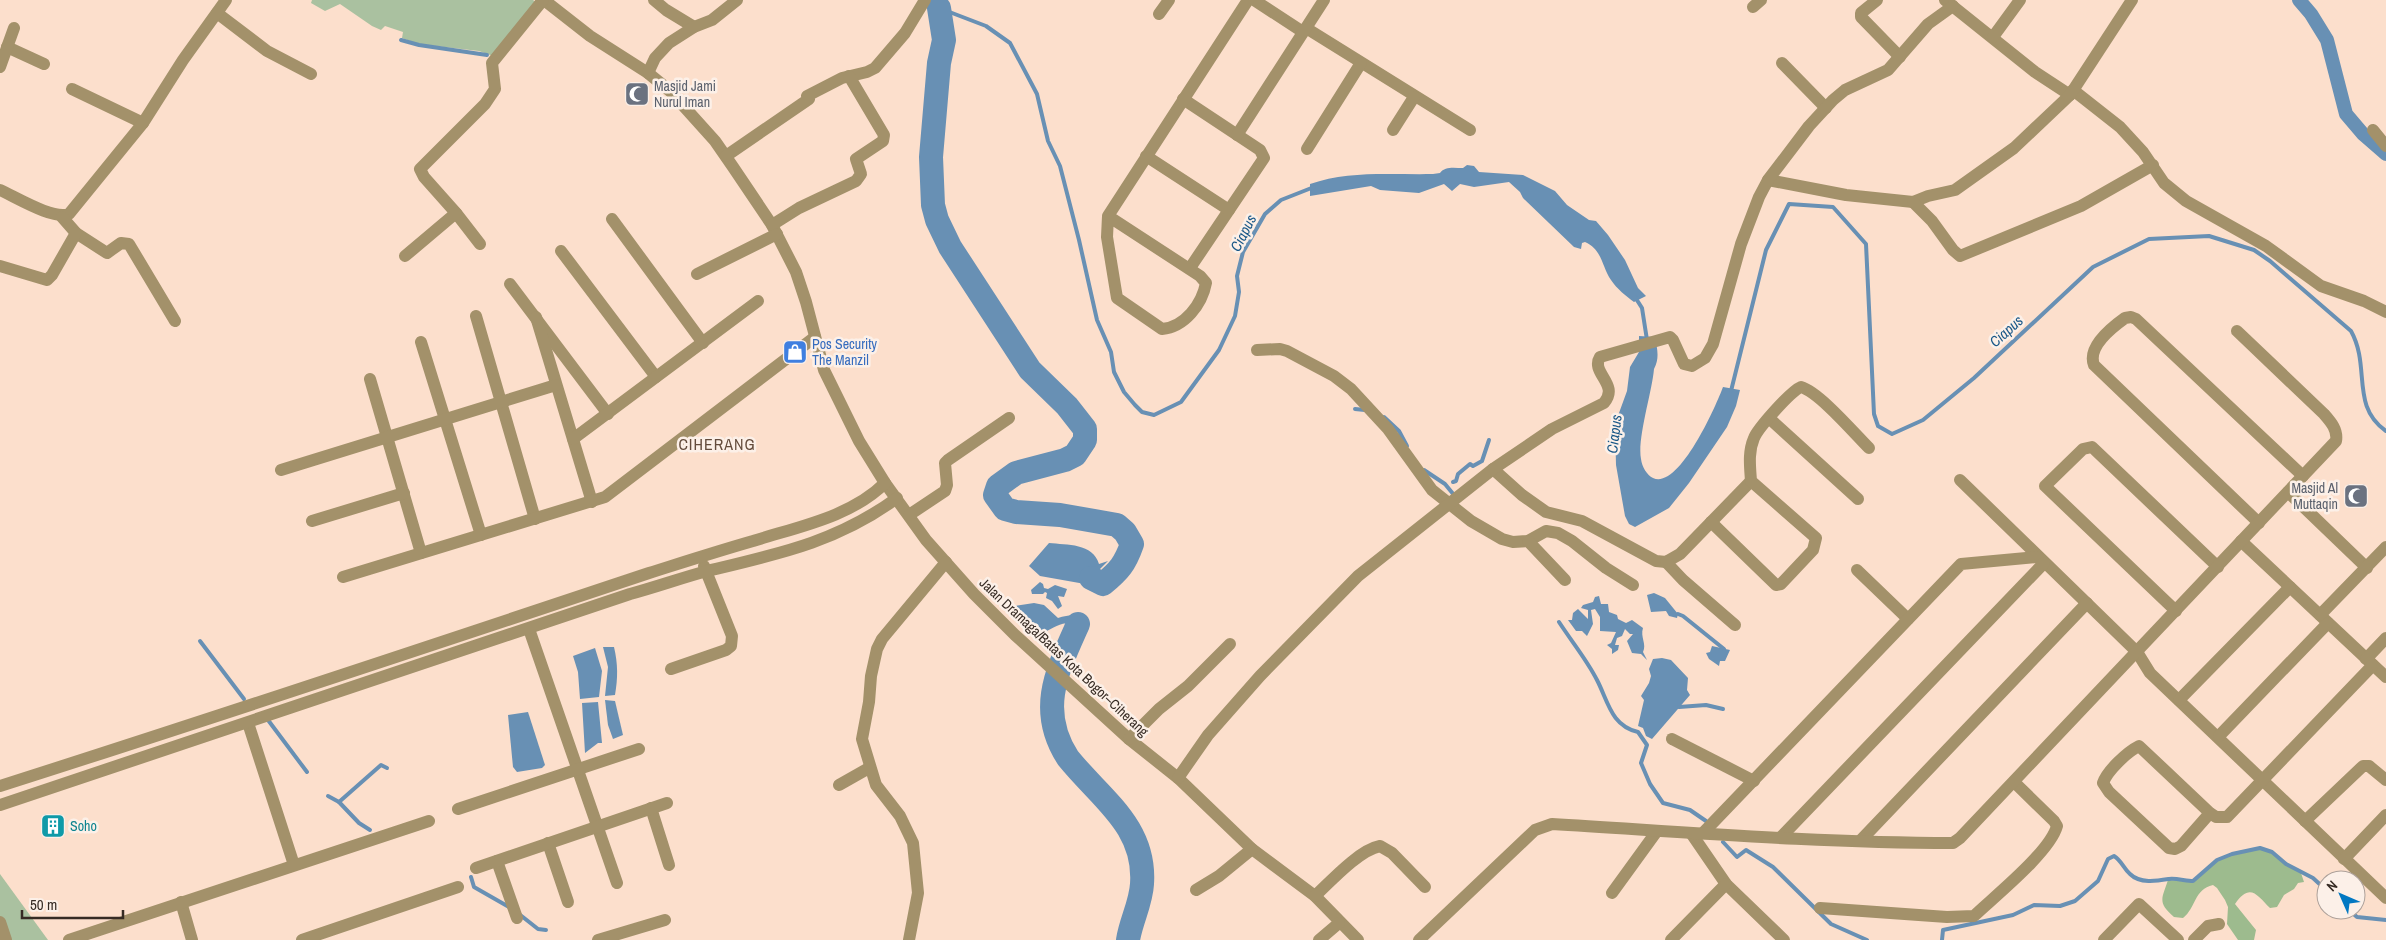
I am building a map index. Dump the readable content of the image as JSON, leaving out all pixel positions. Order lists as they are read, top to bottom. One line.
{"streets":{"street":["Jalan Dramaga/Batas Kota Bogor–Ciherang"]},"districts":["CIHERANG"],"water":["Ciapus"],"places":{"mosque":["Masjid Jami Nurul Iman","Masjid Al Muttaqin"],"shop":["Pos Security The Manzil"],"building":["Soho"]},"scale_bar":"50 m","north":"top left"}
